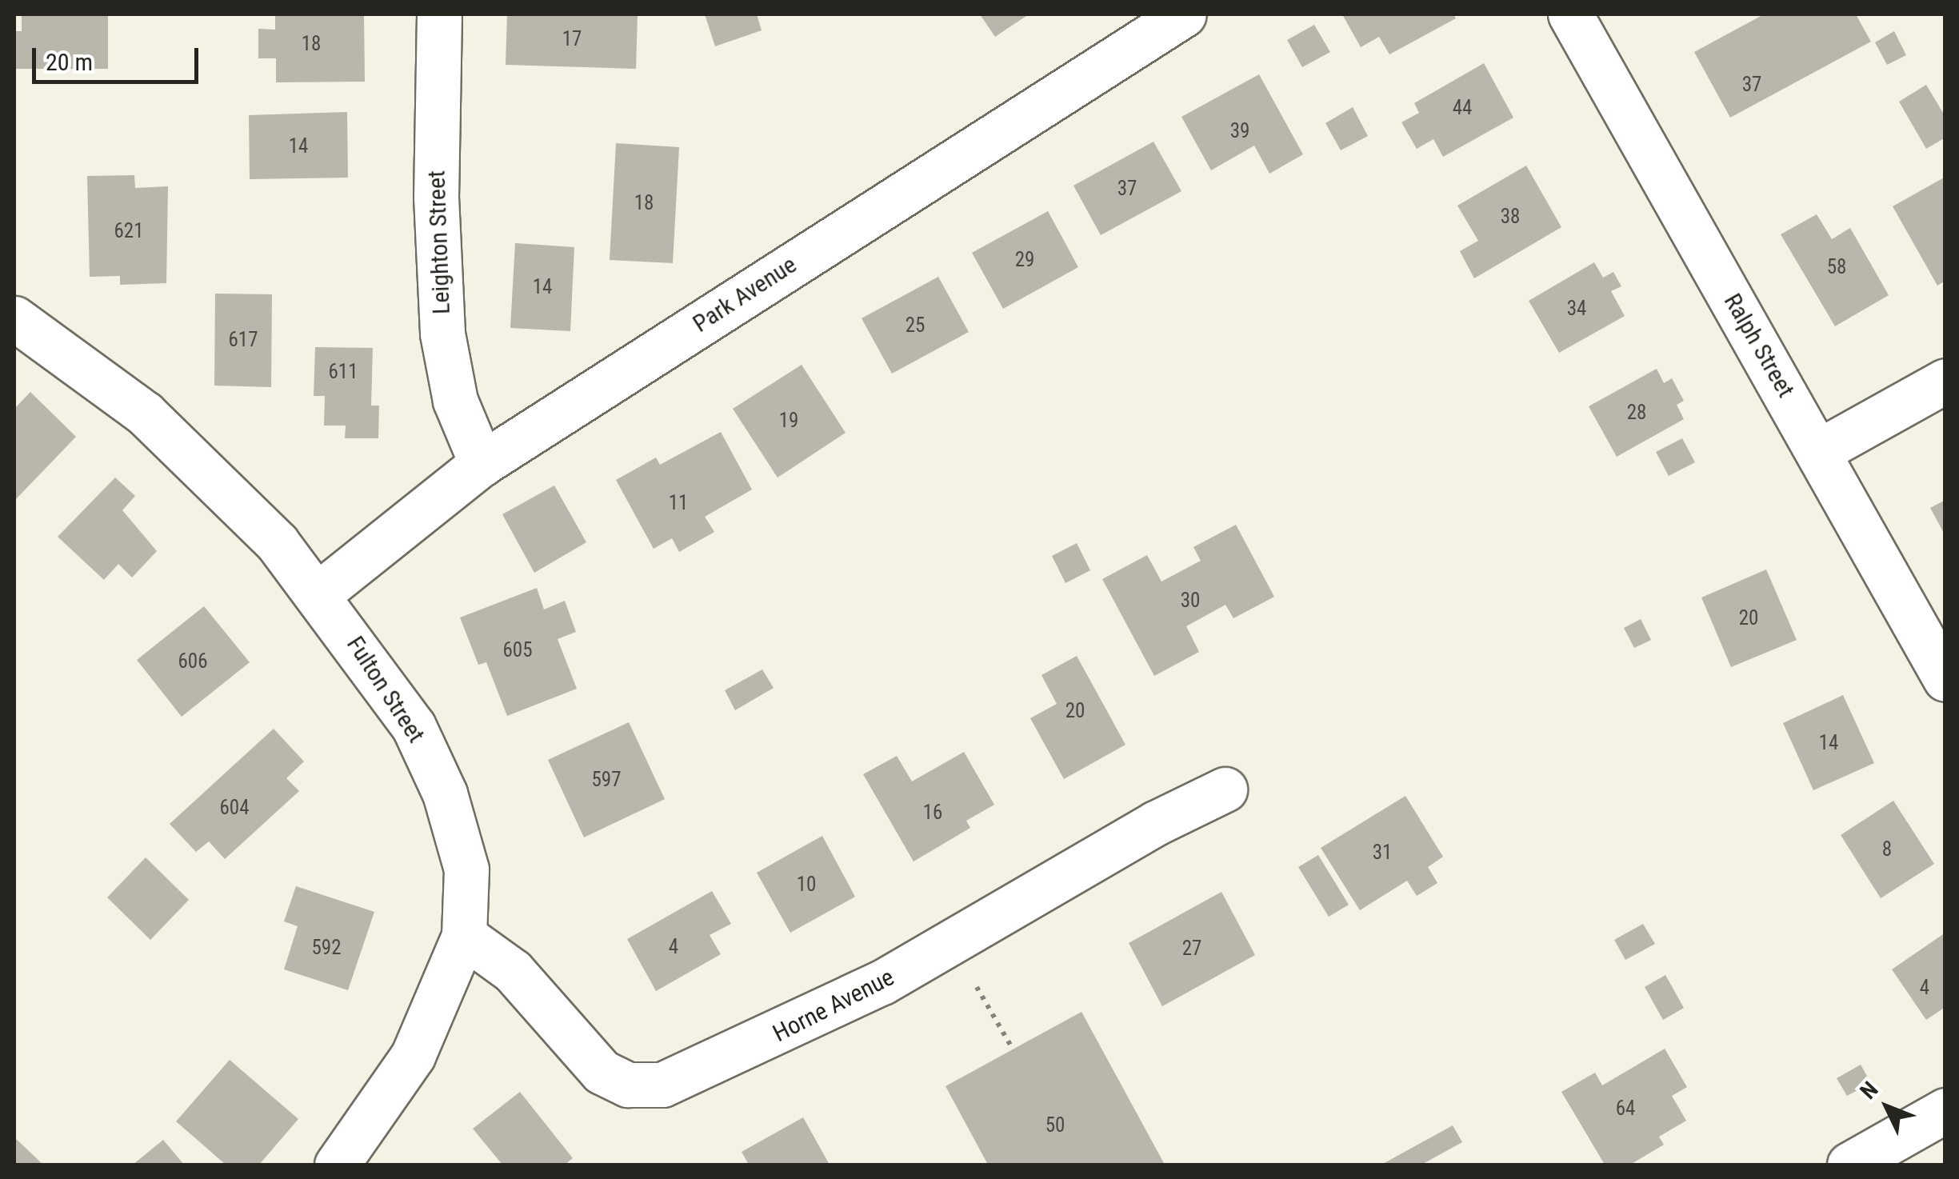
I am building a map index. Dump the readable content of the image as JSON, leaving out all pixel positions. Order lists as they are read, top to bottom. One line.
{"streets":{"street":["Leighton Street","Park Avenue","Ralph Street","Fulton Street","Horne Avenue"]},"crossings":[["Leighton Street","Park Avenue"],["Park Avenue","Fulton Street"],["Fulton Street","Horne Avenue"]],"house_numbers":["17","18","37","44","39","14","37","18","38","621","29","58","14","34","25","617","611","28","19","11","30","20","605","606","20","14","597","604","16","8","31","10","4","592","27","4","64","50"],"scale_bar":"20 m","north":"top left"}
